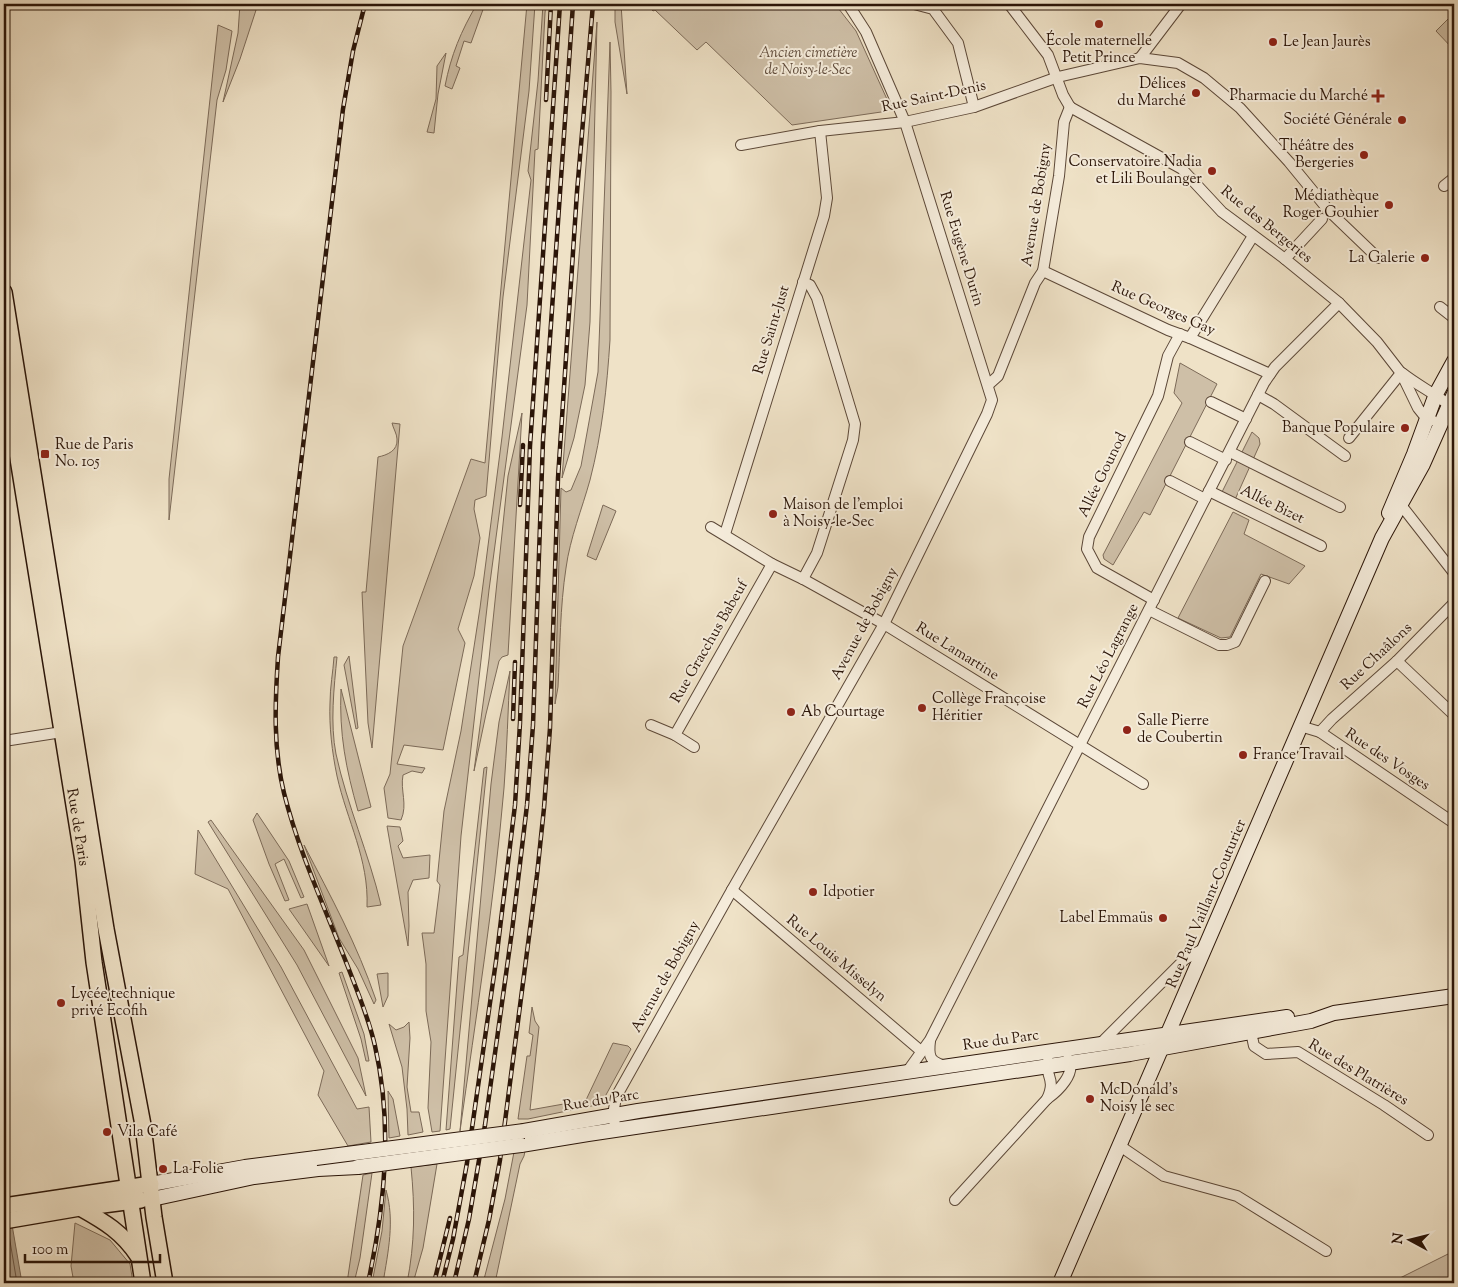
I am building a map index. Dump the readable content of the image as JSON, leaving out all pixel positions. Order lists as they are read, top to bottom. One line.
{"streets":{"main road":["Rue de Paris","Rue Paul Vaillant-Couturier","Rue du Parc"],"street":["Rue Saint-Denis","Avenue de Bobigny","Rue des Bergeries","Rue Eugène Durin","Rue Georges Gay","Rue Saint-Just","Allée Gounod","Allée Bizet","Rue Gracchus Babeuf","Rue Lamartine","Rue Léo Lagrange","Rue Chaâlons","Rue des Vosges","Rue Louis Misselyn","Rue des Platrières"]},"crossings":[["Rue Saint-Denis","Rue Eugène Durin"],["Rue Saint-Denis","Rue Saint-Just"],["Avenue de Bobigny","Rue des Bergeries"],["Avenue de Bobigny","Rue Eugène Durin"],["Avenue de Bobigny","Rue Georges Gay"],["Avenue de Bobigny","Rue Lamartine"],["Avenue de Bobigny","Rue Louis Misselyn"],["Avenue de Bobigny","Rue du Parc"],["Rue des Bergeries","Rue Léo Lagrange"],["Rue des Bergeries","Rue Paul Vaillant-Couturier"],["Rue Georges Gay","Allée Gounod"],["Rue Georges Gay","Rue Léo Lagrange"],["Allée Gounod","Rue Léo Lagrange"],["Allée Bizet","Rue Léo Lagrange"],["Rue Lamartine","Rue Léo Lagrange"],["Rue Léo Lagrange","Rue Louis Misselyn"],["Rue Léo Lagrange","Rue du Parc"],["Rue Chaâlons","Rue des Vosges"],["Rue des Vosges","Rue Paul Vaillant-Couturier"],["Rue de Paris","Rue du Parc"],["Rue Paul Vaillant-Couturier","Rue du Parc"],["Rue du Parc","Rue des Platrières"]],"parks":["Ancien cimetière de Noisy-le-Sec"],"places":{"other":["École maternelle Petit Prince","Le Jean Jaurès","Délices du Marché","Société Générale","Théâtre des Bergeries","Conservatoire Nadia et Lili Boulanger","Médiathèque Roger Gouhier","La Galerie","Banque Populaire","Maison de l'emploi à Noisy-le-Sec","Collège Françoise Héritier","Ab Courtage","Salle Pierre de Coubertin","France Travail","Idpotier","Label Emmaüs","Lycée technique privé Ecofih","McDonald's Noisy le sec","Vila Café","La Folie"],"health":["Pharmacie du Marché"],"transit":["Rue de Paris No. 105"]},"scale_bar":"100 m","north":"left"}
